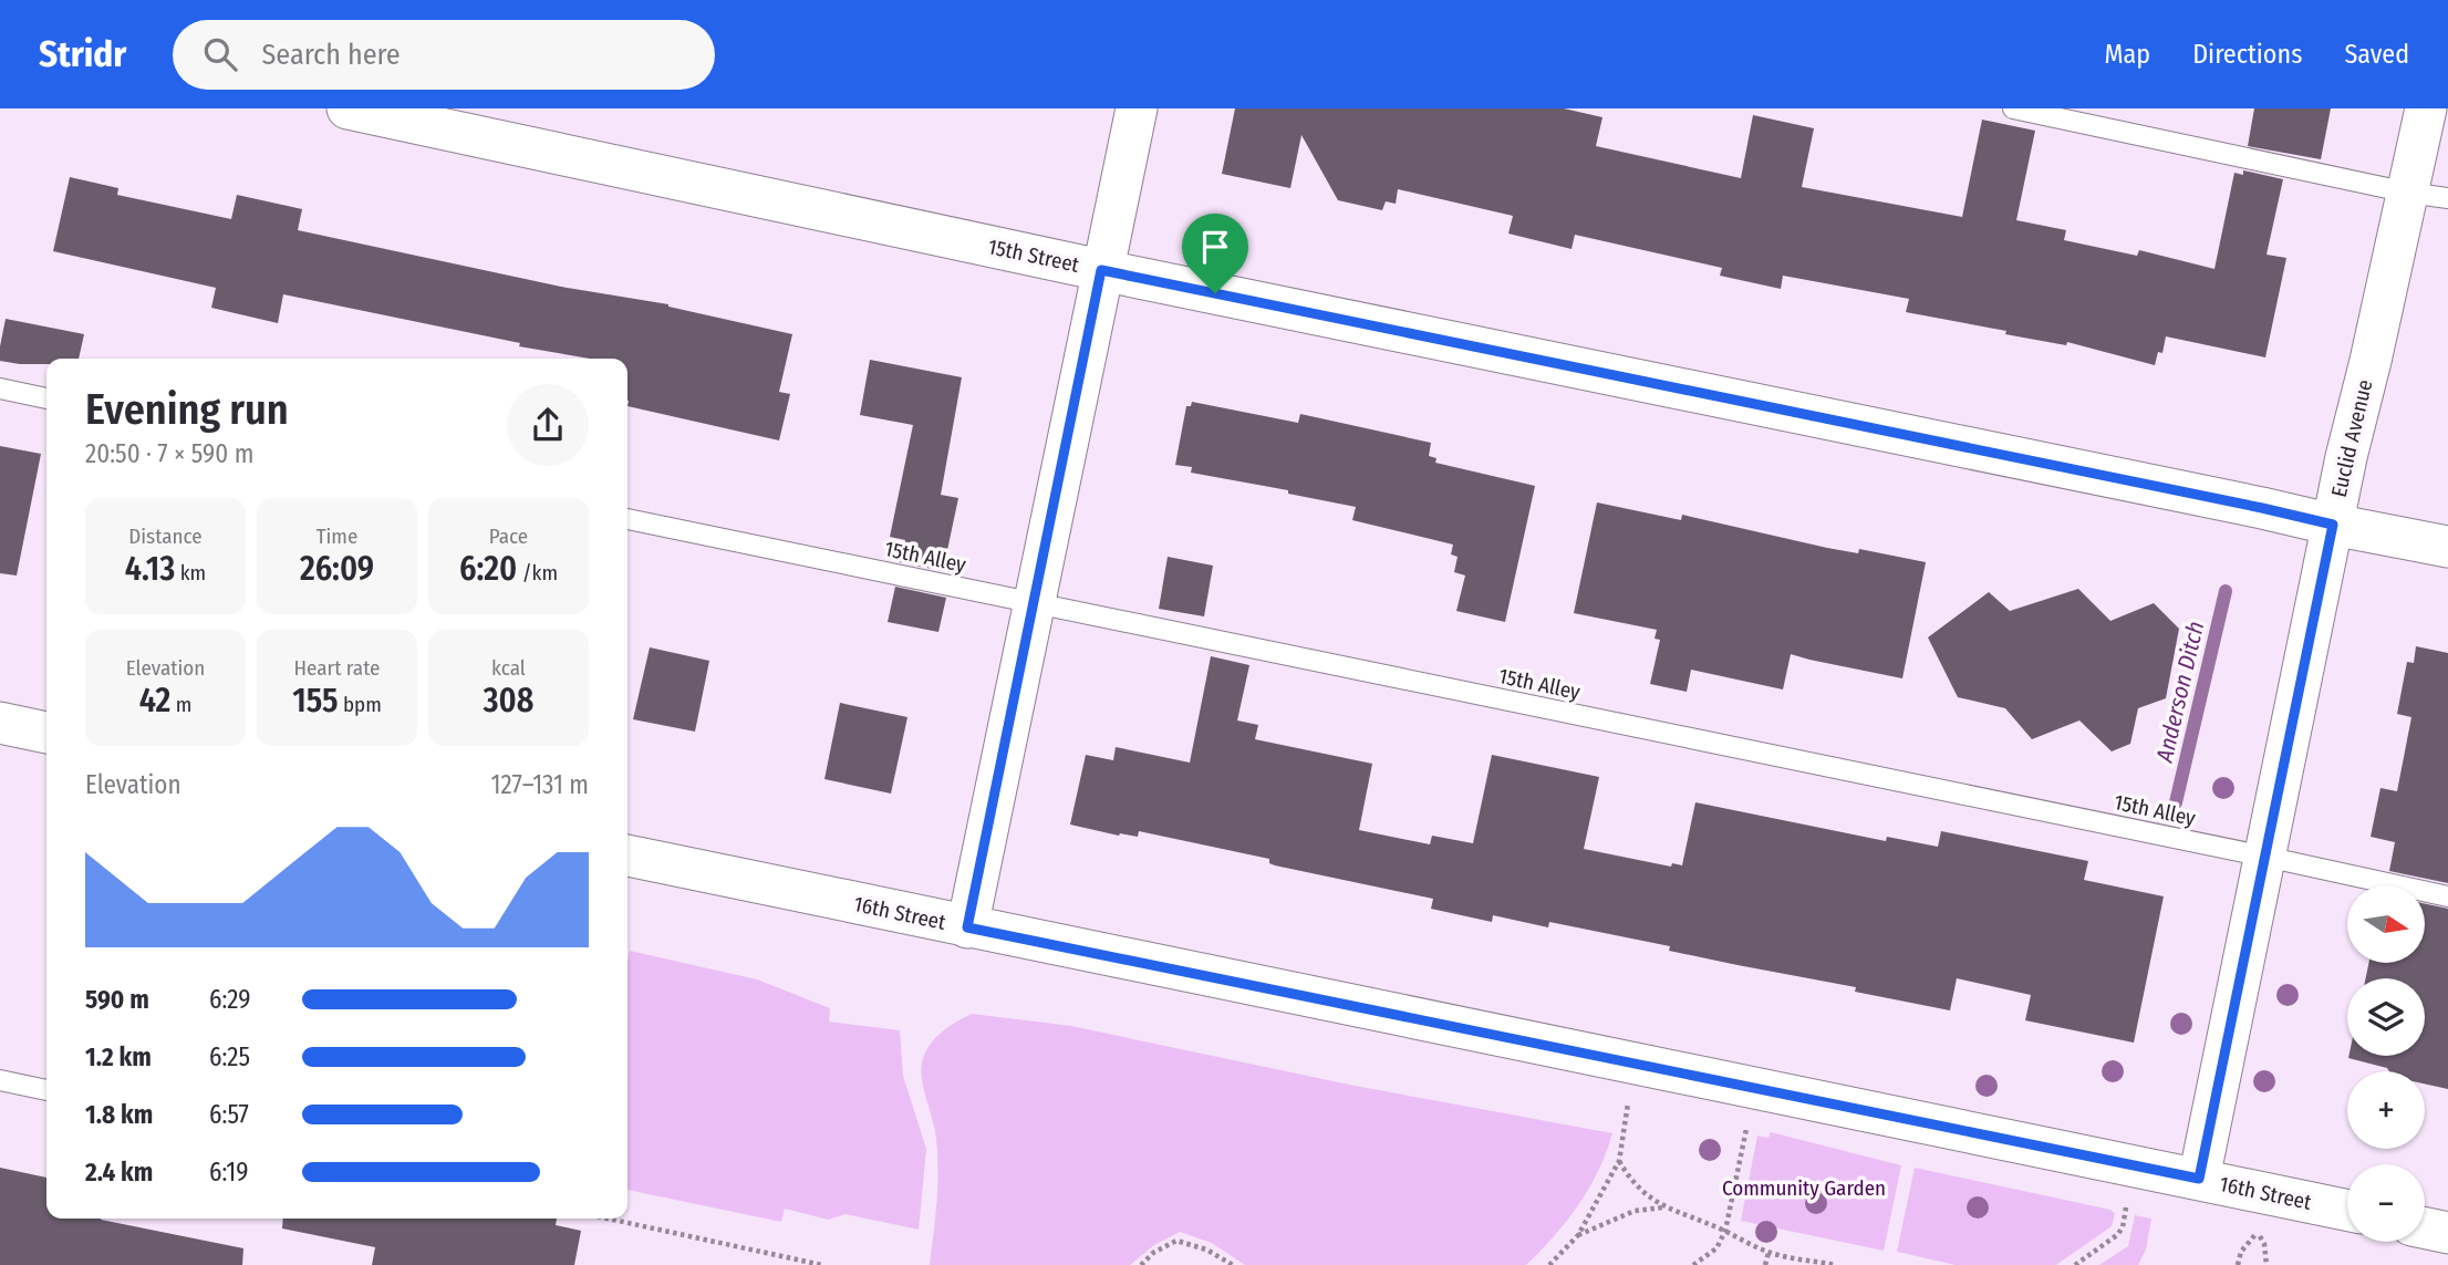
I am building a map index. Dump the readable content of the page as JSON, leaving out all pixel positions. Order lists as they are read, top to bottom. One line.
{"streets":{"street":["15th Street","Euclid Avenue","16th Street"],"lane":["15th Alley"]},"crossings":[["15th Street","Euclid Avenue"],["Euclid Avenue","15th Alley"],["Euclid Avenue","16th Street"]],"water":["Anderson Ditch"],"parks":["Community Garden"],"north":"right","page":{"header":"Stridr","search":"Search here","nav":["Map","Directions","Saved"],"heading":["Evening run","20:50 · 7 × 590 m"],"stats":[["Distance","4.13 km"],["Time","26:09"],["Pace","6:20 /km"],["Elevation","42 m"],["Heart rate","155 bpm"],["kcal","308"]],"chart":["Elevation","127–131 m"],"map_buttons":["+","−"],"list":[{"name":"590 m","note":"6:29"},{"name":"1.2 km","note":"6:25"},{"name":"1.8 km","note":"6:57"},{"name":"2.4 km","note":"6:19"}]}}
